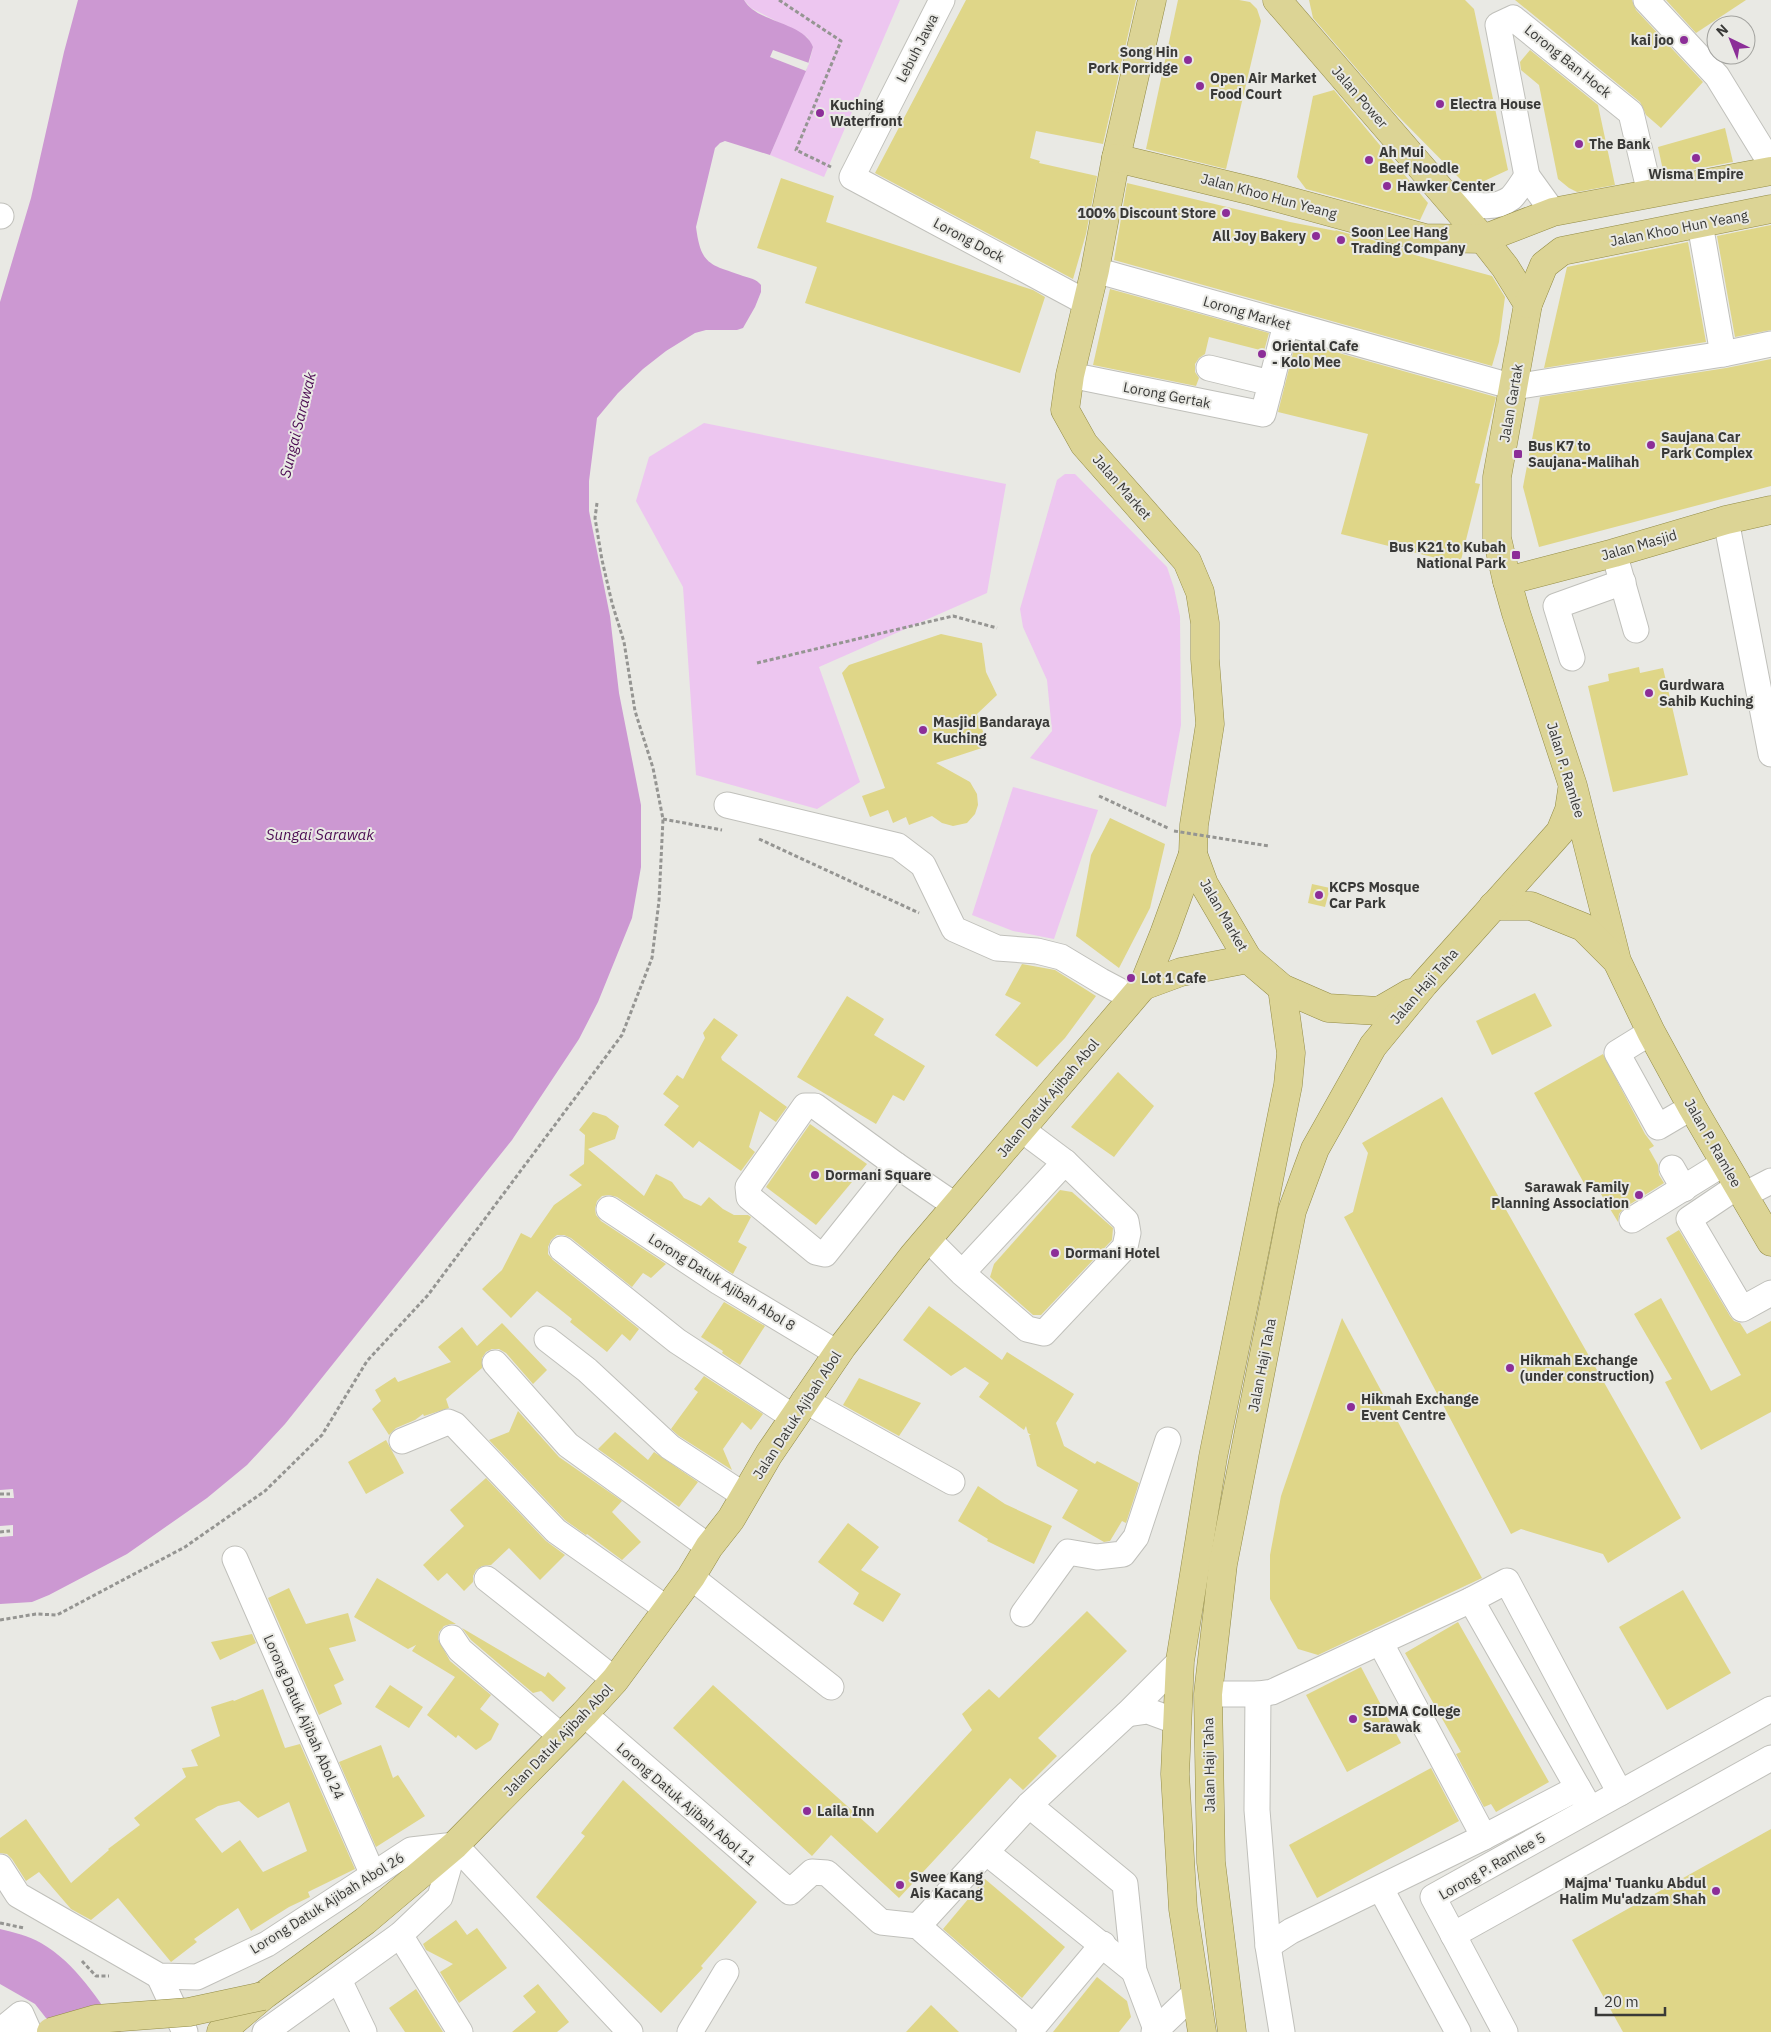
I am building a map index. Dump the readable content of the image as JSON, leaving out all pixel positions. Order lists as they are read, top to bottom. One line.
{"streets":{"main road":["Jalan Power","Jalan Khoo Hun Yeang","Jalan Gartak","Jalan Market","Jalan Masjid","Jalan P. Ramlee","Jalan Haji Taha","Jalan Datuk Ajibah Abol"],"street":["Lebuh Jawa","Lorong Ban Hock","Lorong Dock","Lorong Market","Lorong Gertak","Lorong Datuk Ajibah Abol 8","Lorong Datuk Ajibah Abol 24","Lorong Datuk Ajibah Abol 11","Lorong P. Ramlee 5","Lorong Datuk Ajibah Abol 26"]},"crossings":[["Lebuh Jawa","Lorong Dock"],["Lorong Ban Hock","Jalan Khoo Hun Yeang"],["Jalan Power","Jalan Khoo Hun Yeang"],["Jalan Khoo Hun Yeang","Jalan Gartak"],["Jalan Khoo Hun Yeang","Jalan Market"],["Lorong Dock","Jalan Market"],["Lorong Market","Jalan Gartak"],["Lorong Market","Jalan Market"],["Lorong Gertak","Jalan Market"],["Jalan Gartak","Jalan Masjid"],["Jalan Gartak","Jalan P. Ramlee"],["Jalan Market","Jalan Datuk Ajibah Abol"],["Jalan Masjid","Jalan P. Ramlee"],["Jalan P. Ramlee","Jalan Haji Taha"],["Jalan Datuk Ajibah Abol","Lorong Datuk Ajibah Abol 8"],["Jalan Datuk Ajibah Abol","Lorong Datuk Ajibah Abol 11"],["Jalan Datuk Ajibah Abol","Lorong Datuk Ajibah Abol 26"],["Lorong Datuk Ajibah Abol 24","Lorong Datuk Ajibah Abol 26"]],"water":["Sungai Sarawak"],"places":{"other":["kai joo","Song Hin Pork Porridge","Open Air Market Food Court","Electra House","Kuching Waterfront","The Bank","Wisma Empire","Ah Mui Beef Noodle","Hawker Center","100% Discount Store","All Joy Bakery","Soon Lee Hang Trading Company","Oriental Cafe - Kolo Mee","Saujana Car Park Complex","Gurdwara Sahib Kuching","Masjid Bandaraya Kuching","KCPS Mosque Car Park","Lot 1 Cafe","Dormani Square","Sarawak Family Planning Association","Dormani Hotel","Hikmah Exchange (under construction)","Hikmah Exchange Event Centre","SIDMA College Sarawak","Laila Inn","Swee Kang Ais Kacang","Majma' Tuanku Abdul Halim Mu'adzam Shah"],"transit":["Bus K7 to Saujana-Malihah","Bus K21 to Kubah National Park"]},"scale_bar":"20 m","north":"top left"}
